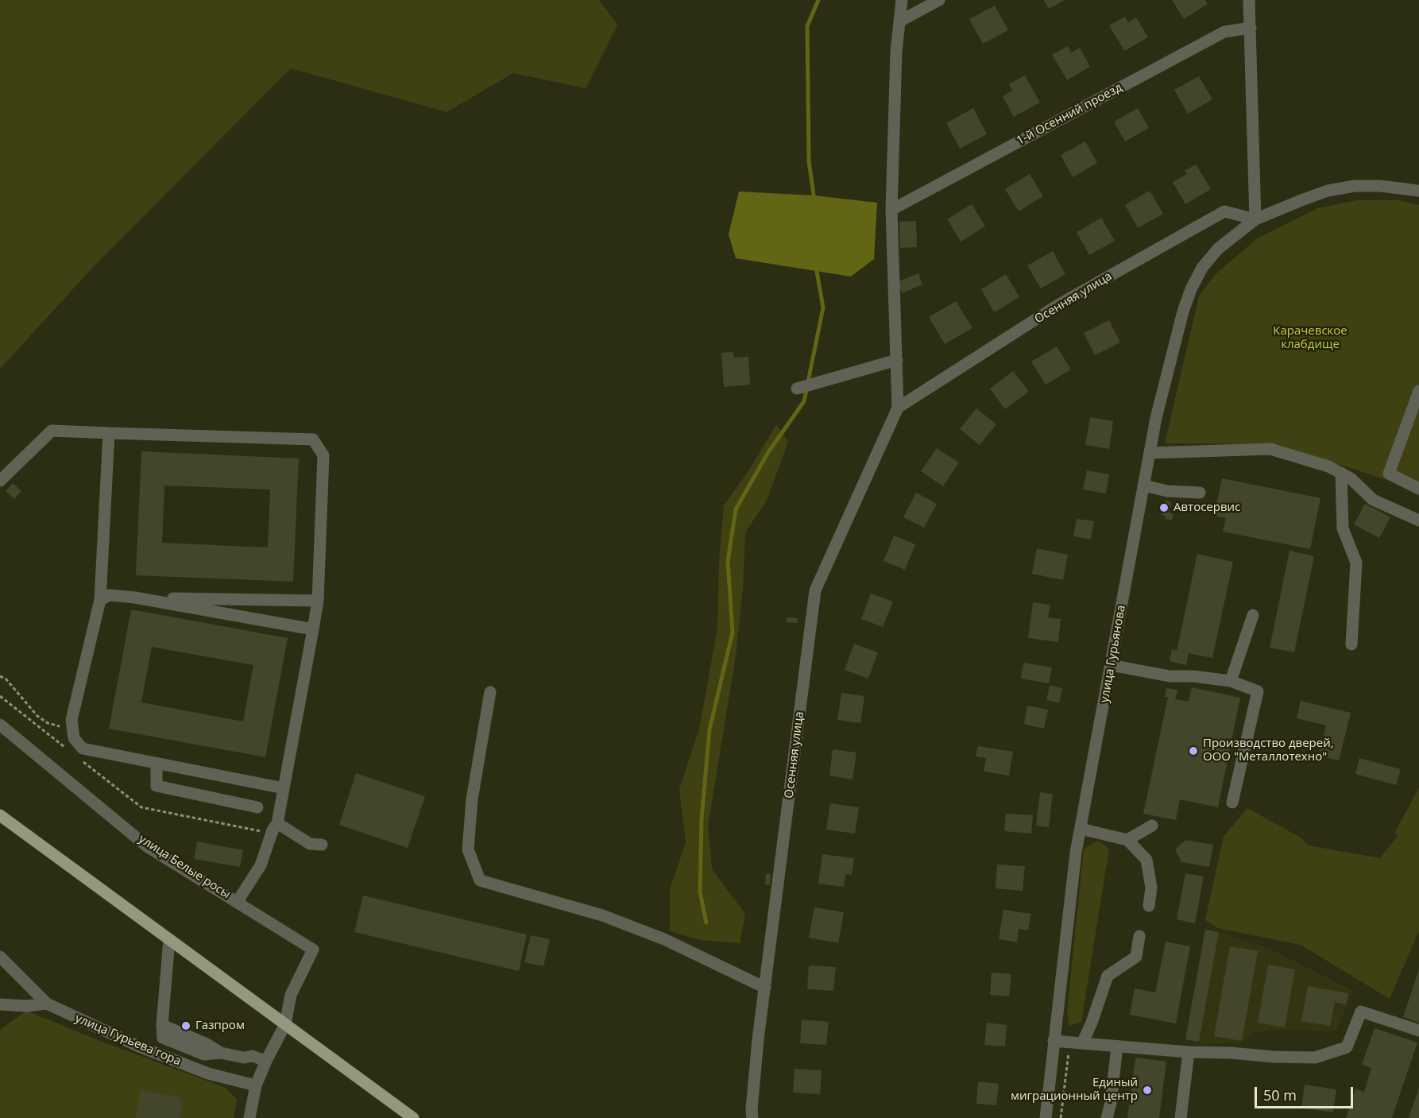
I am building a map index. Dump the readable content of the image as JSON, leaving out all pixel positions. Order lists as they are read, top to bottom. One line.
{"streets":{"street":["1-й Осенний проезд","Осенняя улица","улица Гурьянова","улица Белые росы","улица Гурьева гора"]},"crossings":[["1-й Осенний проезд","Осенняя улица"],["Осенняя улица","улица Гурьянова"]],"parks":["Карачевское клабдище"],"places":["Автосервис","Производство дверей, ООО \"Металлотехно\"","Газпром","Единый миграционный центр"],"scale_bar":"50 m"}
